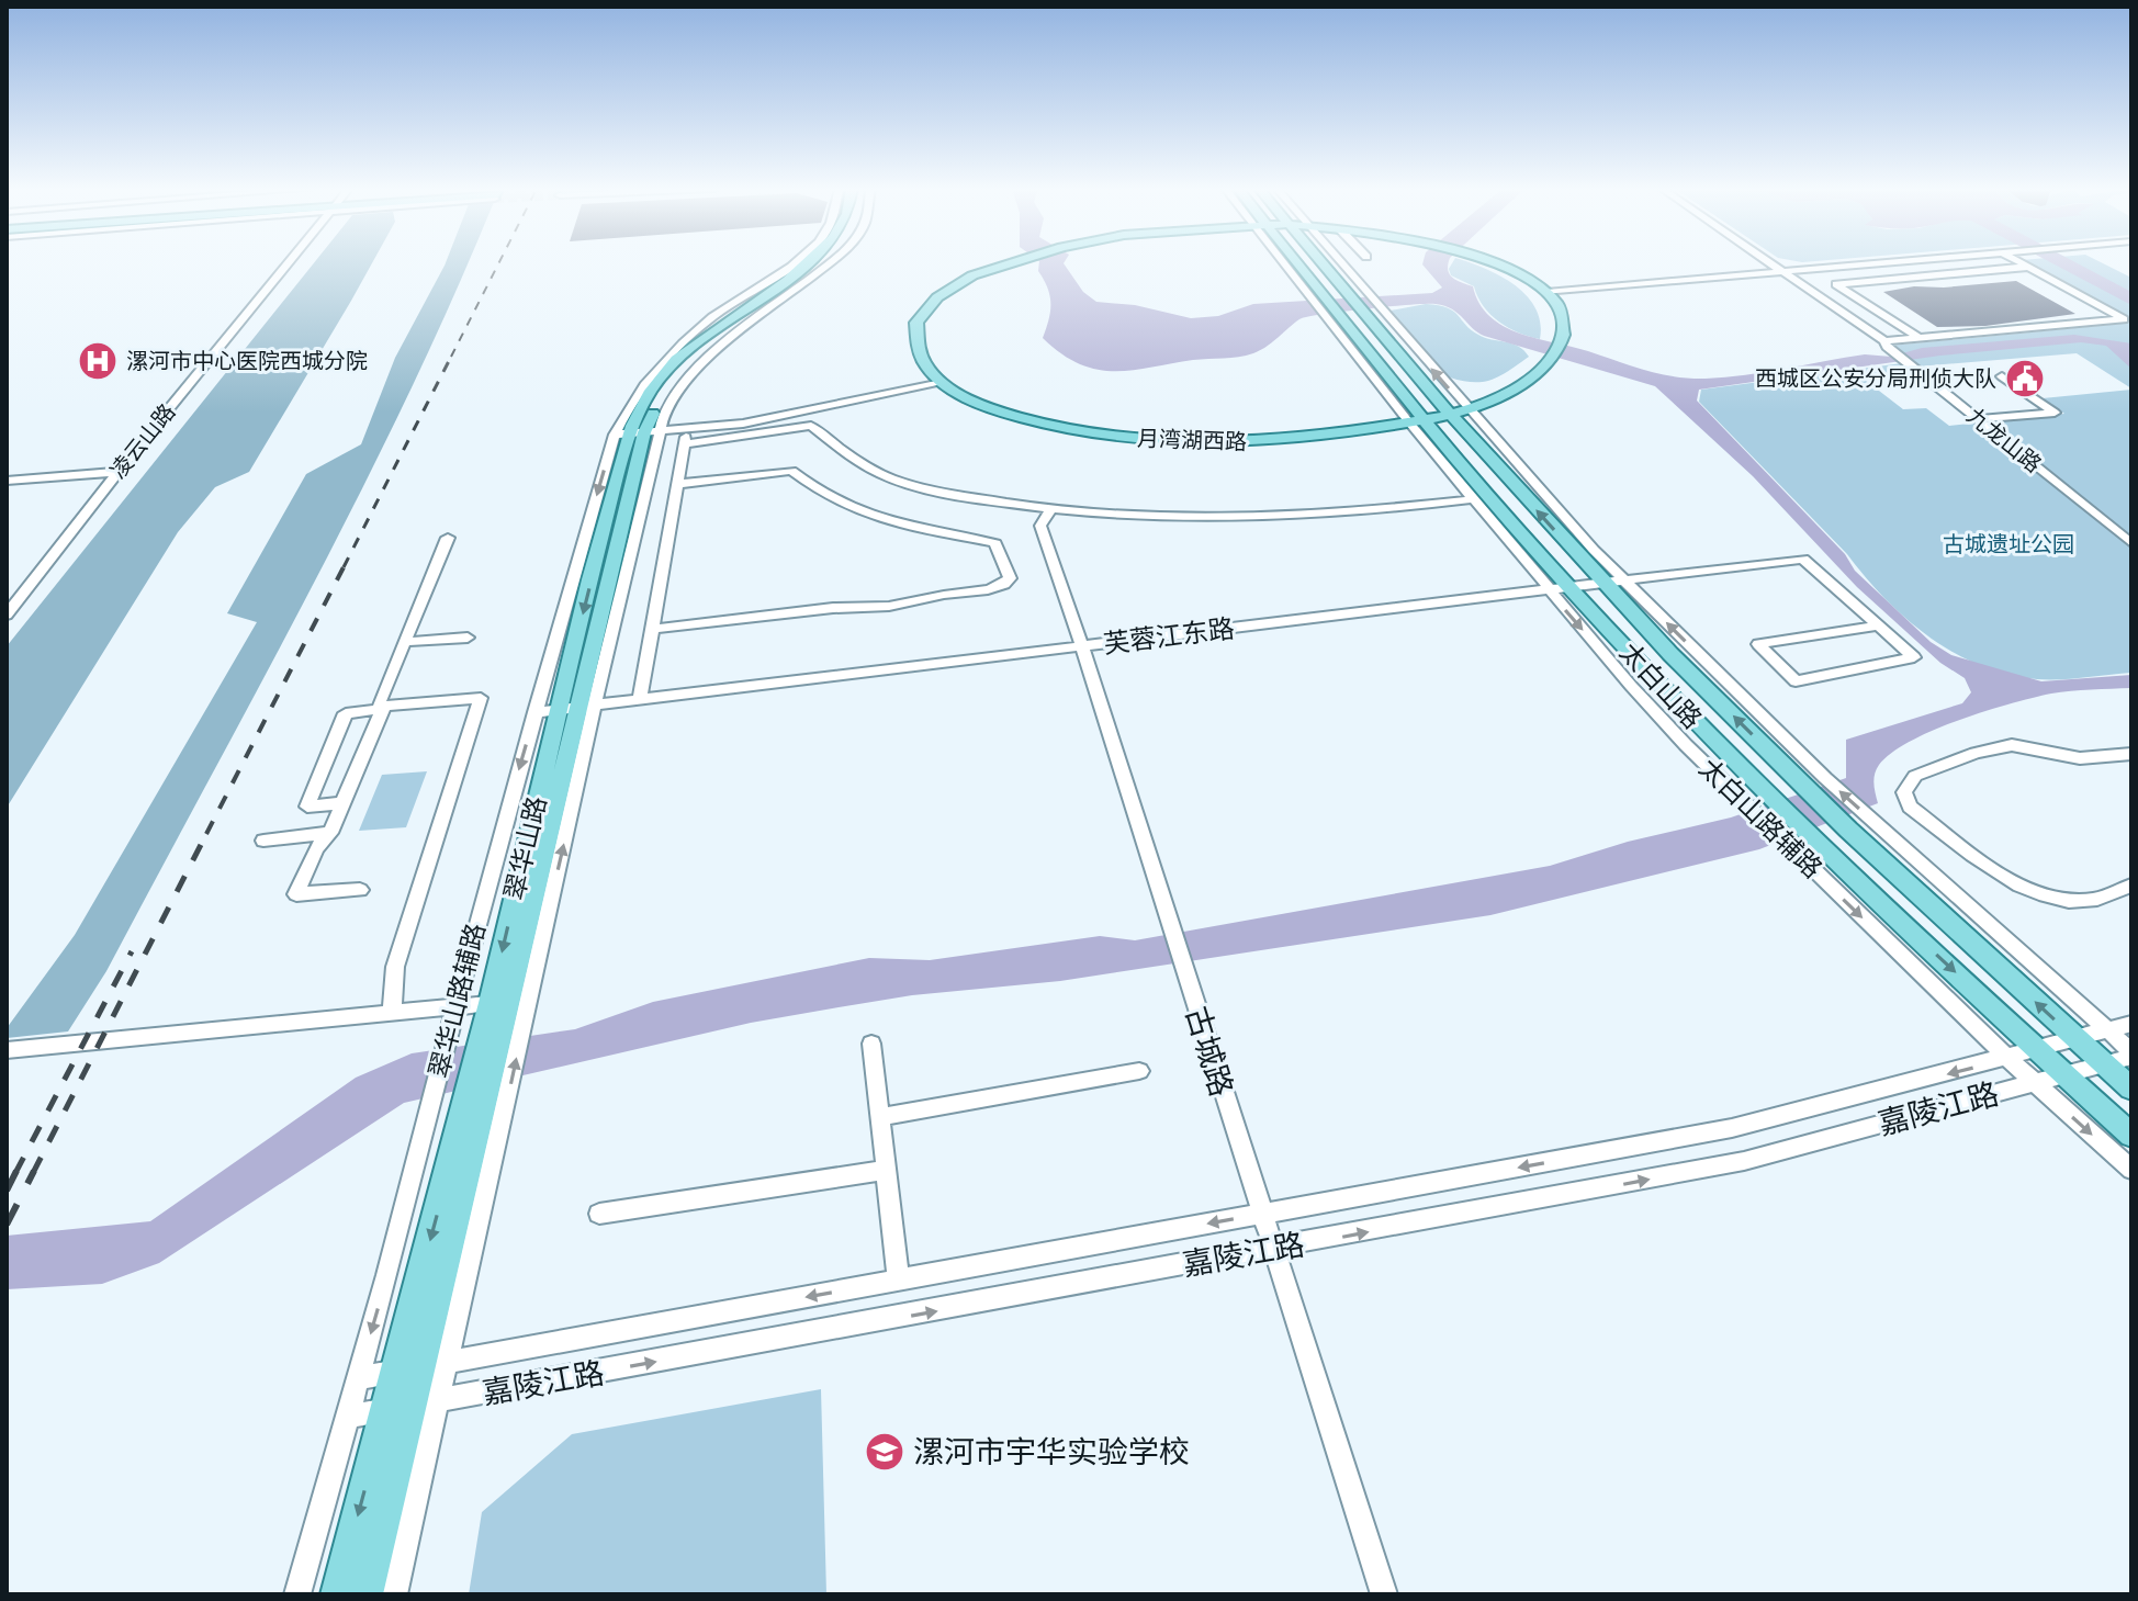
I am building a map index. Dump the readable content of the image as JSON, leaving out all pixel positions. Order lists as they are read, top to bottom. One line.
{"streets":{"main road":["月湾湖西路","太白山路","翠华山路"],"street":["九龙山路","凌云山路","芙蓉江东路","太白山路辅路","翠华山路辅路","古城路","嘉陵江路"]},"crossings":[["月湾湖西路","太白山路"],["月湾湖西路","太白山路辅路"],["芙蓉江东路","太白山路"],["芙蓉江东路","太白山路辅路"],["芙蓉江东路","翠华山路"],["芙蓉江东路","翠华山路辅路"],["芙蓉江东路","古城路"],["太白山路","太白山路辅路"],["太白山路","嘉陵江路"],["太白山路辅路","嘉陵江路"],["翠华山路","翠华山路辅路"],["翠华山路","嘉陵江路"],["翠华山路辅路","嘉陵江路"],["古城路","嘉陵江路"]],"parks":["古城遗址公园"],"places":{"hospital":["漯河市中心医院西城分院"],"public building":["西城区公安分局刑侦大队"],"school or university":["漯河市宇华实验学校"]}}
